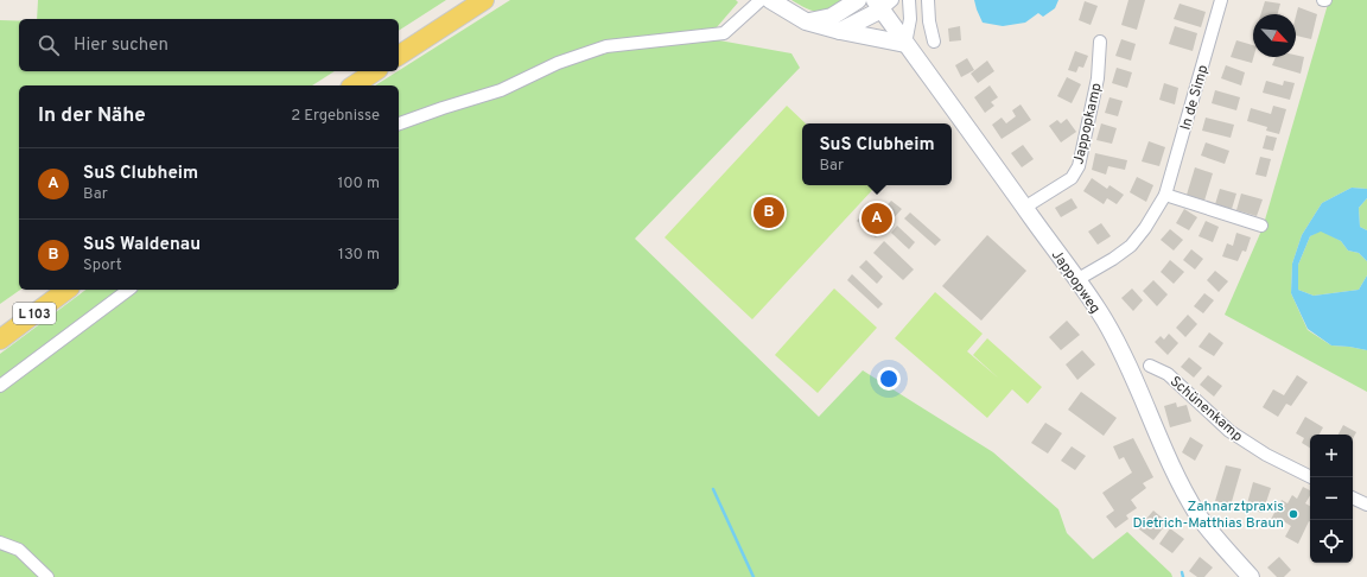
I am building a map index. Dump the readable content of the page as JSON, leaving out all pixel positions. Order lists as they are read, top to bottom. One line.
{"streets":{"main road":["L 103"],"street":["In de Simp","Jappopkamp","Jappopweg","Schünenkamp"]},"crossings":[["In de Simp","Jappopweg"],["Jappopkamp","Jappopweg"]],"places":["Zahnarztpraxis Dietrich-Matthias Braun"],"north":"bottom right","page":{"search":"Hier suchen","heading":["In der Nähe","2 Ergebnisse"],"popup":["SuS Clubheim","Bar"],"list":[{"mark":"A","name":"SuS Clubheim","note":"Bar","value":"100 m"},{"mark":"B","name":"SuS Waldenau","note":"Sport","value":"130 m"}],"pins":["B","A"],"map_buttons":["+","−"]}}
